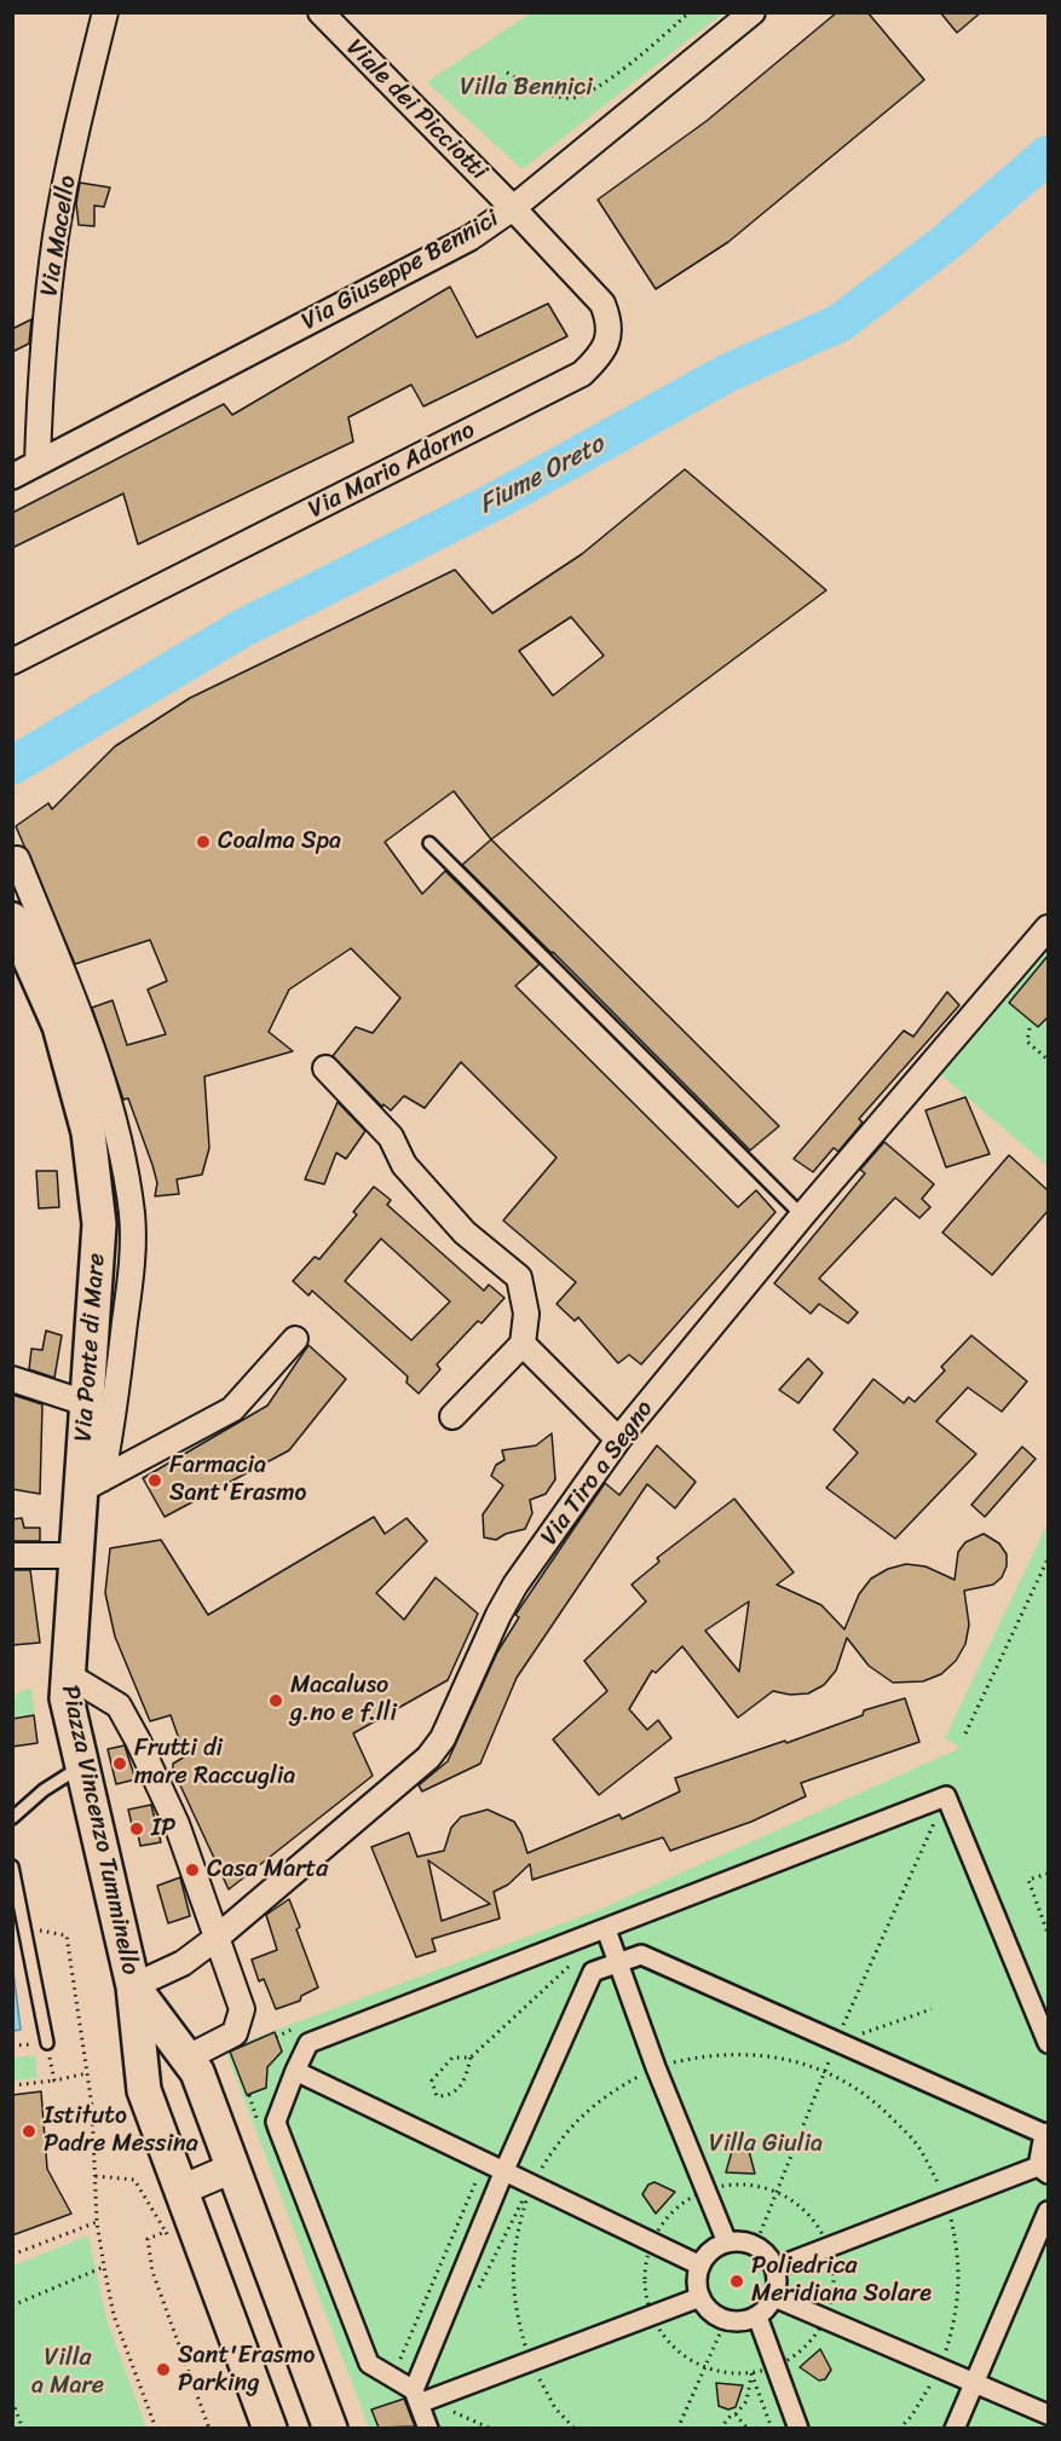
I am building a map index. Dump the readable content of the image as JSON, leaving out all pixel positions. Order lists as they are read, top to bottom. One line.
{"streets":{"main road":["Via Ponte di Mare","Piazza Vincenzo Tumminello"],"street":["Viale dei Picciotti","Via Macello","Via Giuseppe Bennici","Via Mario Adorno","Via Tiro a Segno"]},"crossings":[["Viale dei Picciotti","Via Giuseppe Bennici"],["Viale dei Picciotti","Via Mario Adorno"],["Via Macello","Via Giuseppe Bennici"],["Via Giuseppe Bennici","Via Mario Adorno"],["Via Ponte di Mare","Piazza Vincenzo Tumminello"],["Via Tiro a Segno","Piazza Vincenzo Tumminello"]],"water":["Fiume Oreto"],"parks":["Villa Bennici","Villa Giulia","Villa a Mare"],"places":["Coalma Spa","Farmacia Sant'Erasmo","Macaluso g.no e f.lli","Frutti di mare Raccuglia","IP","Casa Marta","Istituto Padre Messina","Poliedrica Meridiana Solare","Sant'Erasmo Parking"]}
